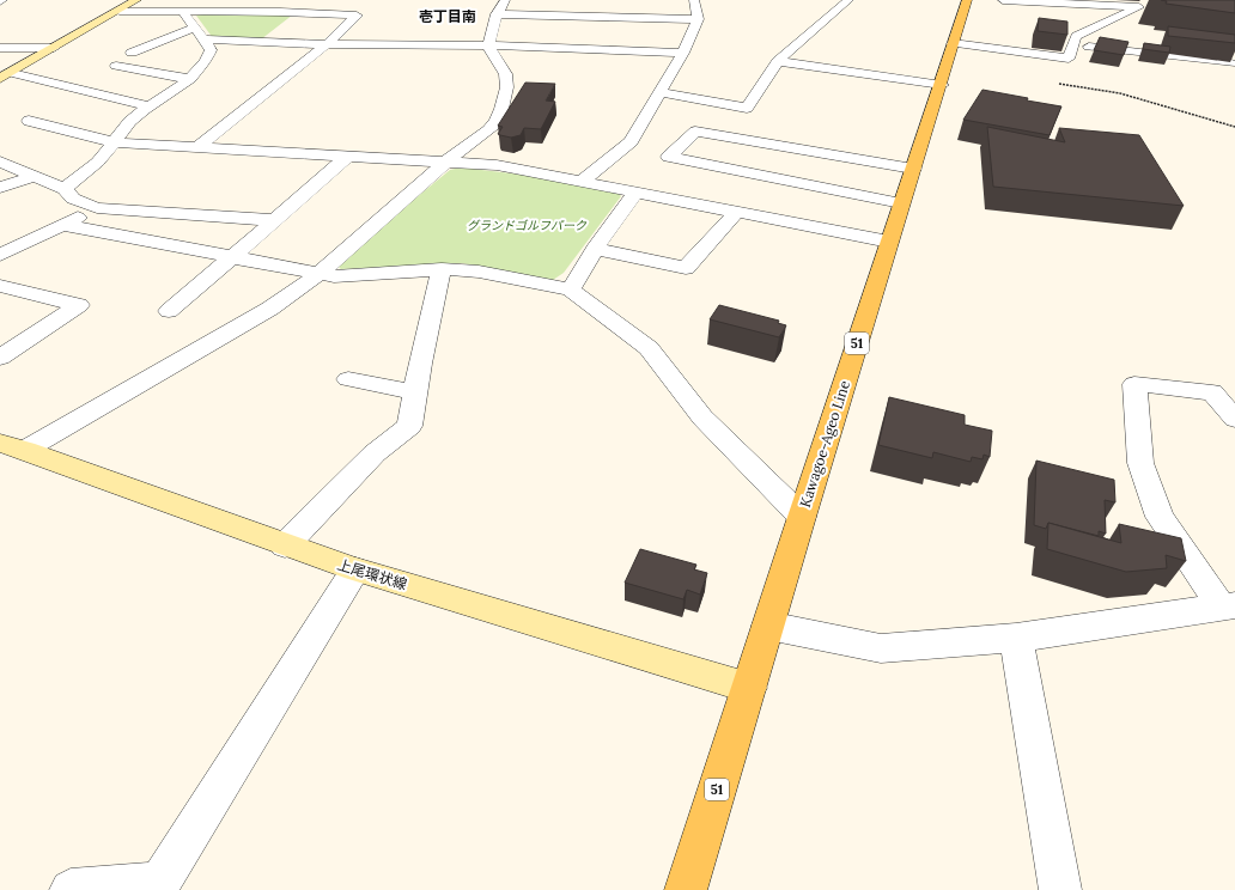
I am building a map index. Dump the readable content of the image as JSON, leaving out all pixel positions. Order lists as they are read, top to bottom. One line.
{"streets":{"main road":["51","Kawagoe-Ageo Line","上尾環状線"]},"crossings":[["Kawagoe-Ageo Line","上尾環状線"]],"districts":["壱丁目南"],"parks":["グランドゴルフパーク"]}
